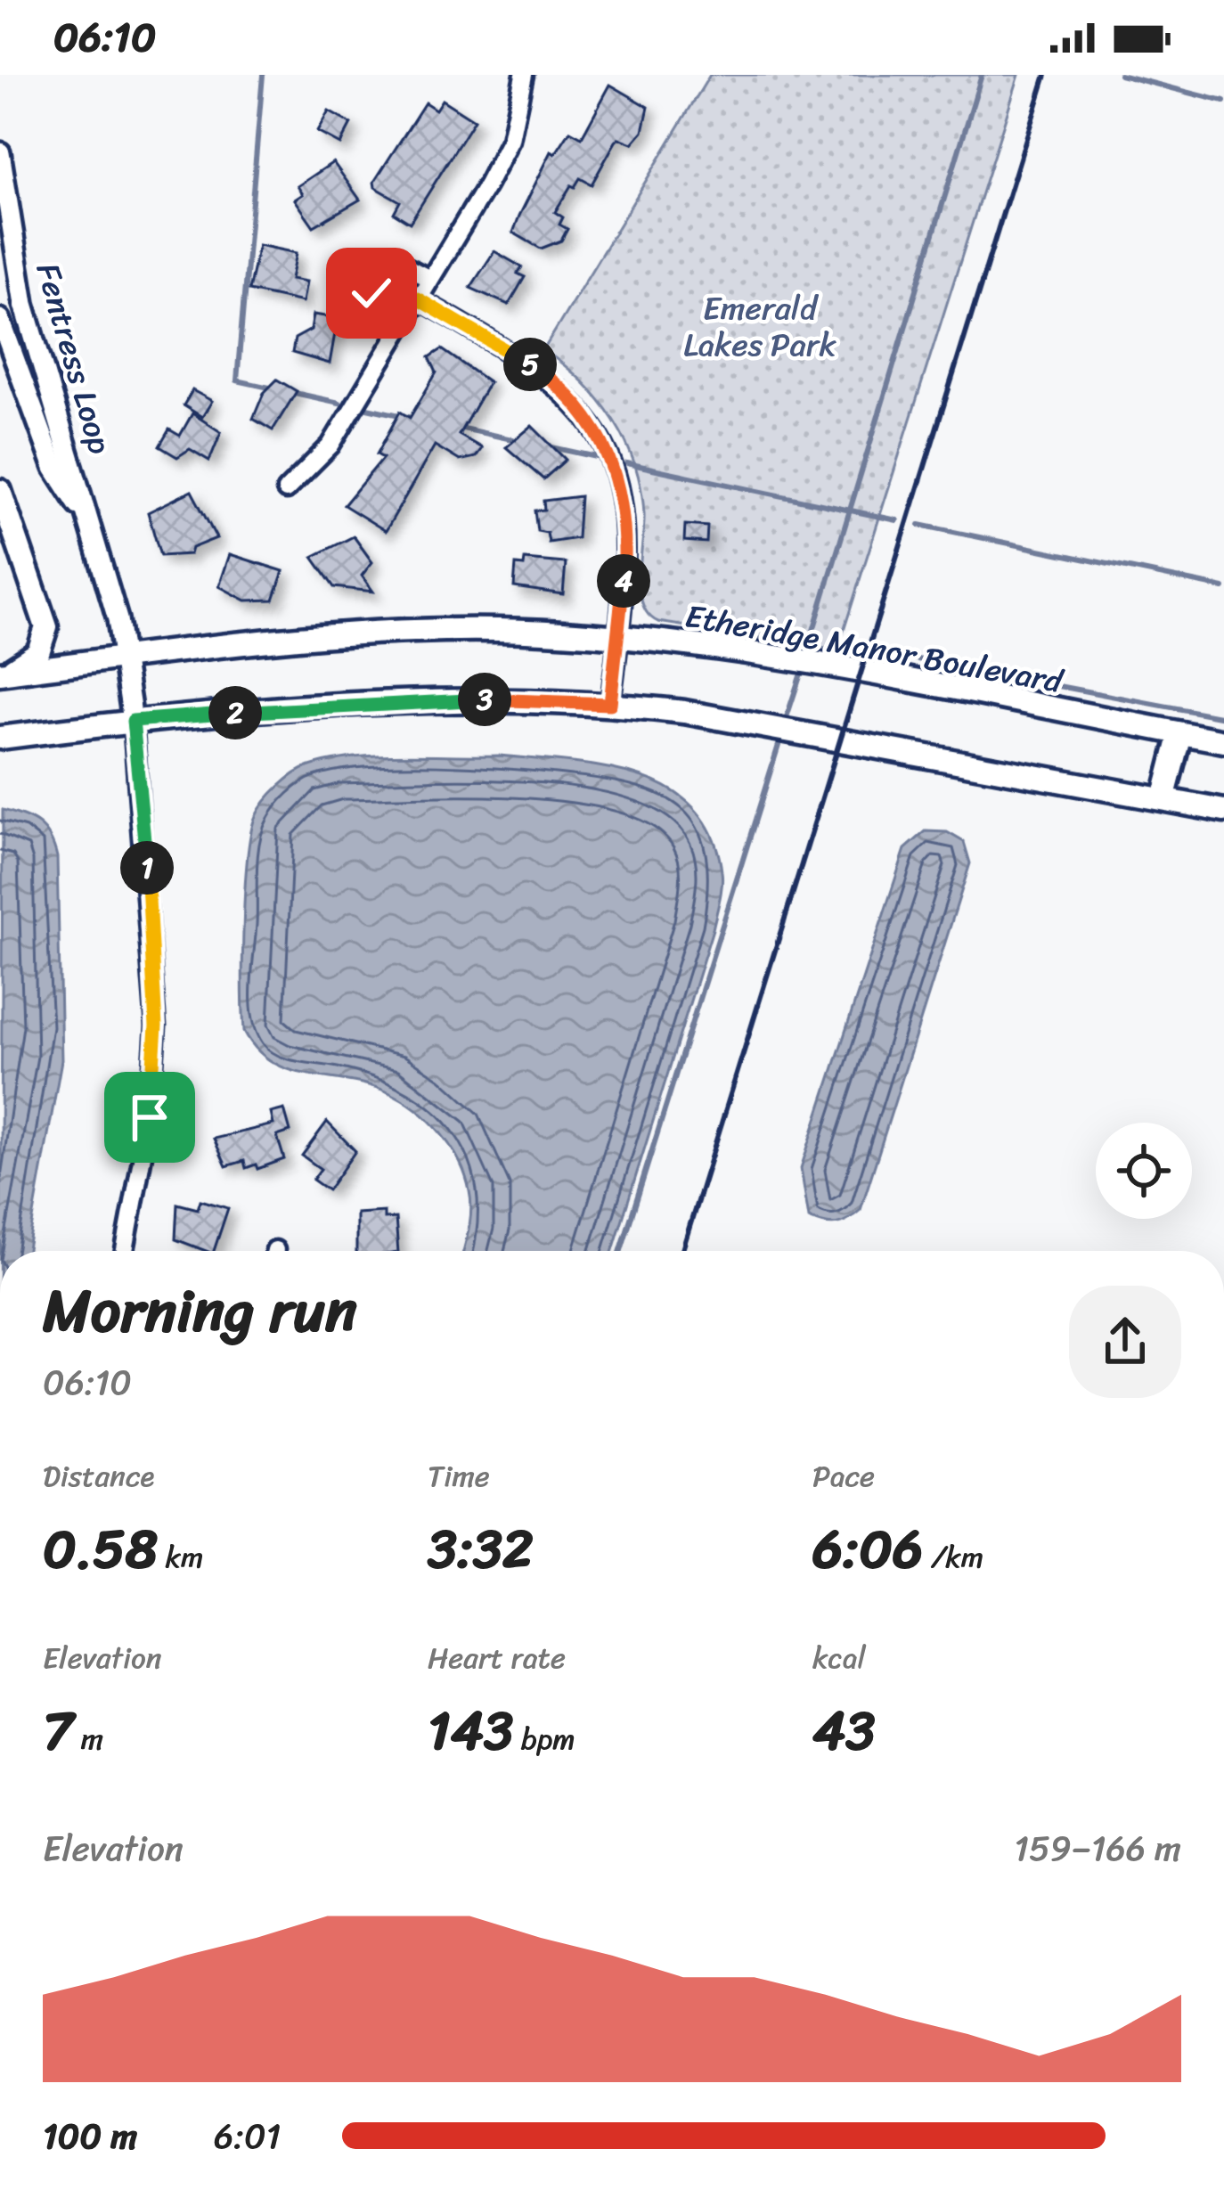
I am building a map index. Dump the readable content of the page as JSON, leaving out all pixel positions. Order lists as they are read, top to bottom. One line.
{"streets":{"main road":["Etheridge Manor Boulevard"],"street":["Fentress Loop"]},"crossings":[["Fentress Loop","Etheridge Manor Boulevard"]],"parks":["Emerald Lakes Park"],"page":{"status":"06:10","pins":["5","4","3","2","1"],"heading":["Morning run","06:10"],"stats":[["Distance","0.58 km"],["Time","3:32"],["Pace","6:06 /km"],["Elevation","7 m"],["Heart rate","143 bpm"],["kcal","43"]],"chart":["Elevation","159–166 m"],"list":[{"name":"100 m","note":"6:01"}]}}
